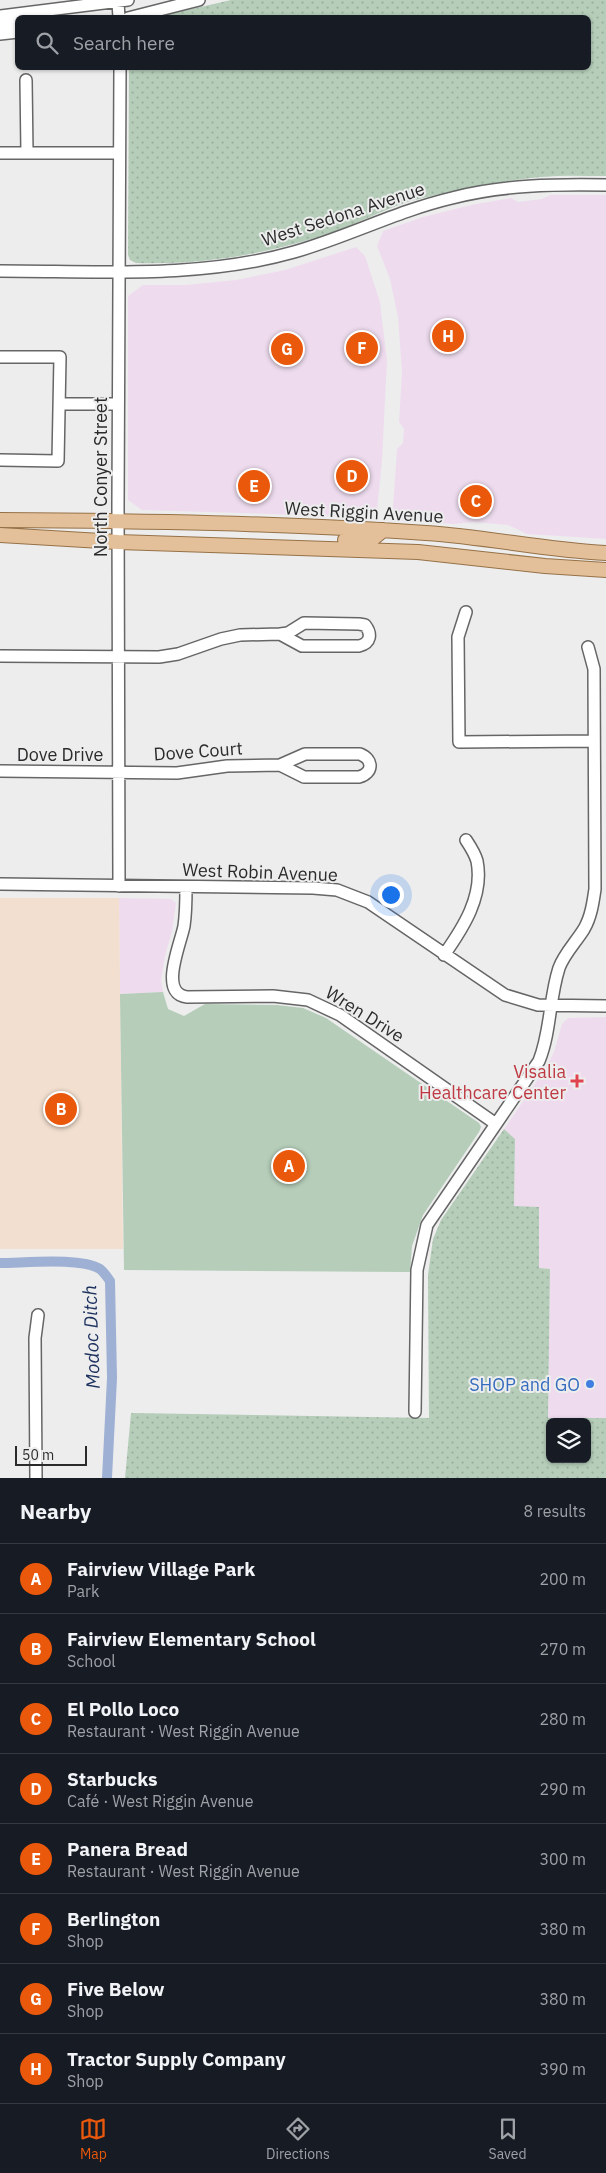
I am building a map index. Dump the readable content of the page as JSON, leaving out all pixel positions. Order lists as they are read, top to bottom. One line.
{"streets":{"main road":["West Riggin Avenue"],"street":["West Sedona Avenue","North Conyer Street","Dove Court","Dove Drive","West Robin Avenue","Wren Drive"]},"crossings":[["West Sedona Avenue","North Conyer Street"],["North Conyer Street","West Riggin Avenue"],["North Conyer Street","Dove Court"],["North Conyer Street","Dove Drive"],["North Conyer Street","West Robin Avenue"],["Dove Court","Dove Drive"],["West Robin Avenue","Wren Drive"]],"water":["Modoc Ditch"],"places":{"health":["Visalia Healthcare Center"],"other":["SHOP and GO"]},"scale_bar":"50 m","page":{"search":"Search here","pins":["H","F","G","D","E","C","B","A"],"scale":"50 m","heading":["Nearby","8 results"],"list":[{"mark":"A","name":"Fairview Village Park","note":"Park","value":"200 m"},{"mark":"B","name":"Fairview Elementary School","note":"School","value":"270 m"},{"mark":"C","name":"El Pollo Loco","note":"Restaurant · West Riggin Avenue","value":"280 m"},{"mark":"D","name":"Starbucks","note":"Café · West Riggin Avenue","value":"290 m"},{"mark":"E","name":"Panera Bread","note":"Restaurant · West Riggin Avenue","value":"300 m"},{"mark":"F","name":"Berlington","note":"Shop","value":"380 m"},{"mark":"G","name":"Five Below","note":"Shop","value":"380 m"},{"mark":"H","name":"Tractor Supply Company","note":"Shop","value":"390 m"}],"nav":["Map","Directions","Saved"]}}
